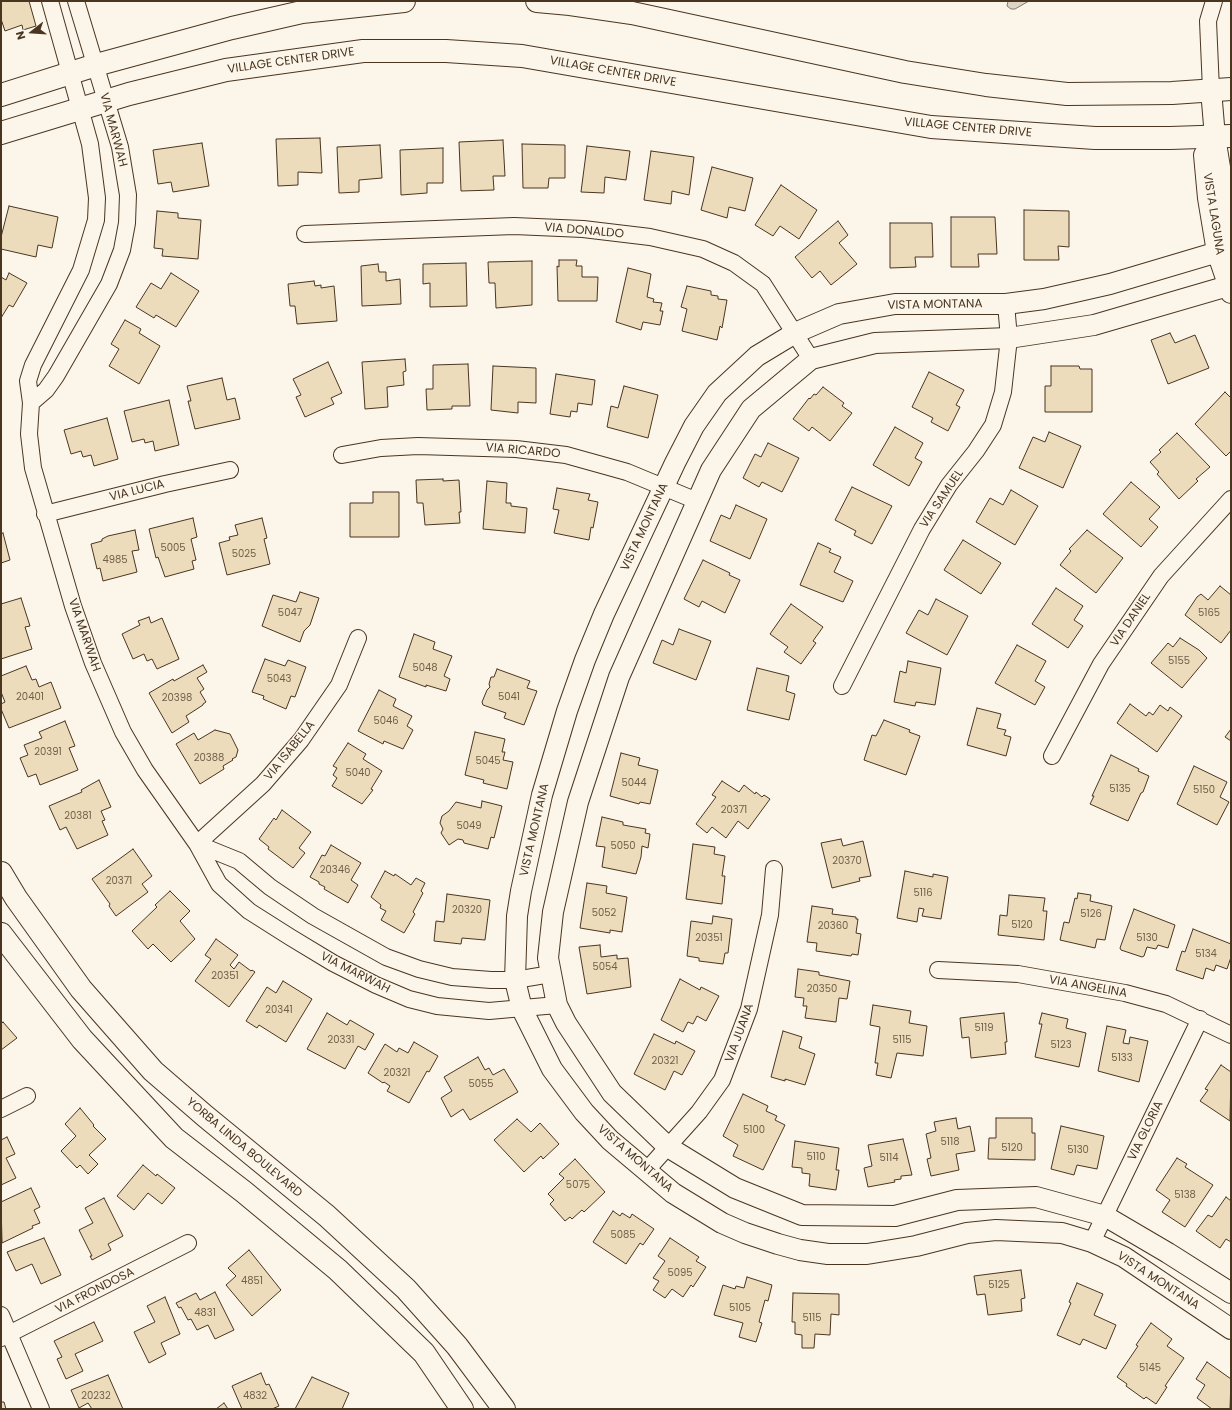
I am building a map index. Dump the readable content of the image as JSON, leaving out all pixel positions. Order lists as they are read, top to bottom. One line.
{"streets":{"main road":["VILLAGE CENTER DRIVE","YORBA LINDA BOULEVARD"],"street":["VIA MARWAH","VISTA LAGUNA","VIA DONALDO","VISTA MONTANA","VIA RICARDO","VIA LUCIA","VIA SAMUEL","VIA DANIEL","VIA ISABELLA","VIA ANGELINA","VIA JUANA","VIA GLORIA","VIA FRONDOSA"]},"crossings":[["VILLAGE CENTER DRIVE","VIA MARWAH"],["VILLAGE CENTER DRIVE","VISTA LAGUNA"],["VIA MARWAH","VISTA MONTANA"],["VIA MARWAH","VIA LUCIA"],["VIA MARWAH","VIA ISABELLA"],["VISTA LAGUNA","VISTA MONTANA"],["VIA DONALDO","VISTA MONTANA"],["VISTA MONTANA","VIA RICARDO"],["VISTA MONTANA","VIA SAMUEL"],["VISTA MONTANA","VIA JUANA"],["VISTA MONTANA","VIA GLORIA"],["VIA ANGELINA","VIA GLORIA"]],"house_numbers":["5005","5025","4985","5047","5165","5155","5048","5043","20401","5041","20398","5046","20391","20388","5045","5040","5044","5135","5150","20371","20381","5049","5050","20370","20346","20371","5116","20320","5052","5126","5120","20360","20351","5130","5134","5054","20351","20350","20341","5119","20331","5115","5123","5133","20321","20321","5055","5100","5118","5120","5130","5110","5114","5075","5138","5085","5095","4851","5125","5105","4831","5115","5145","20232","4832"],"north":"left"}
